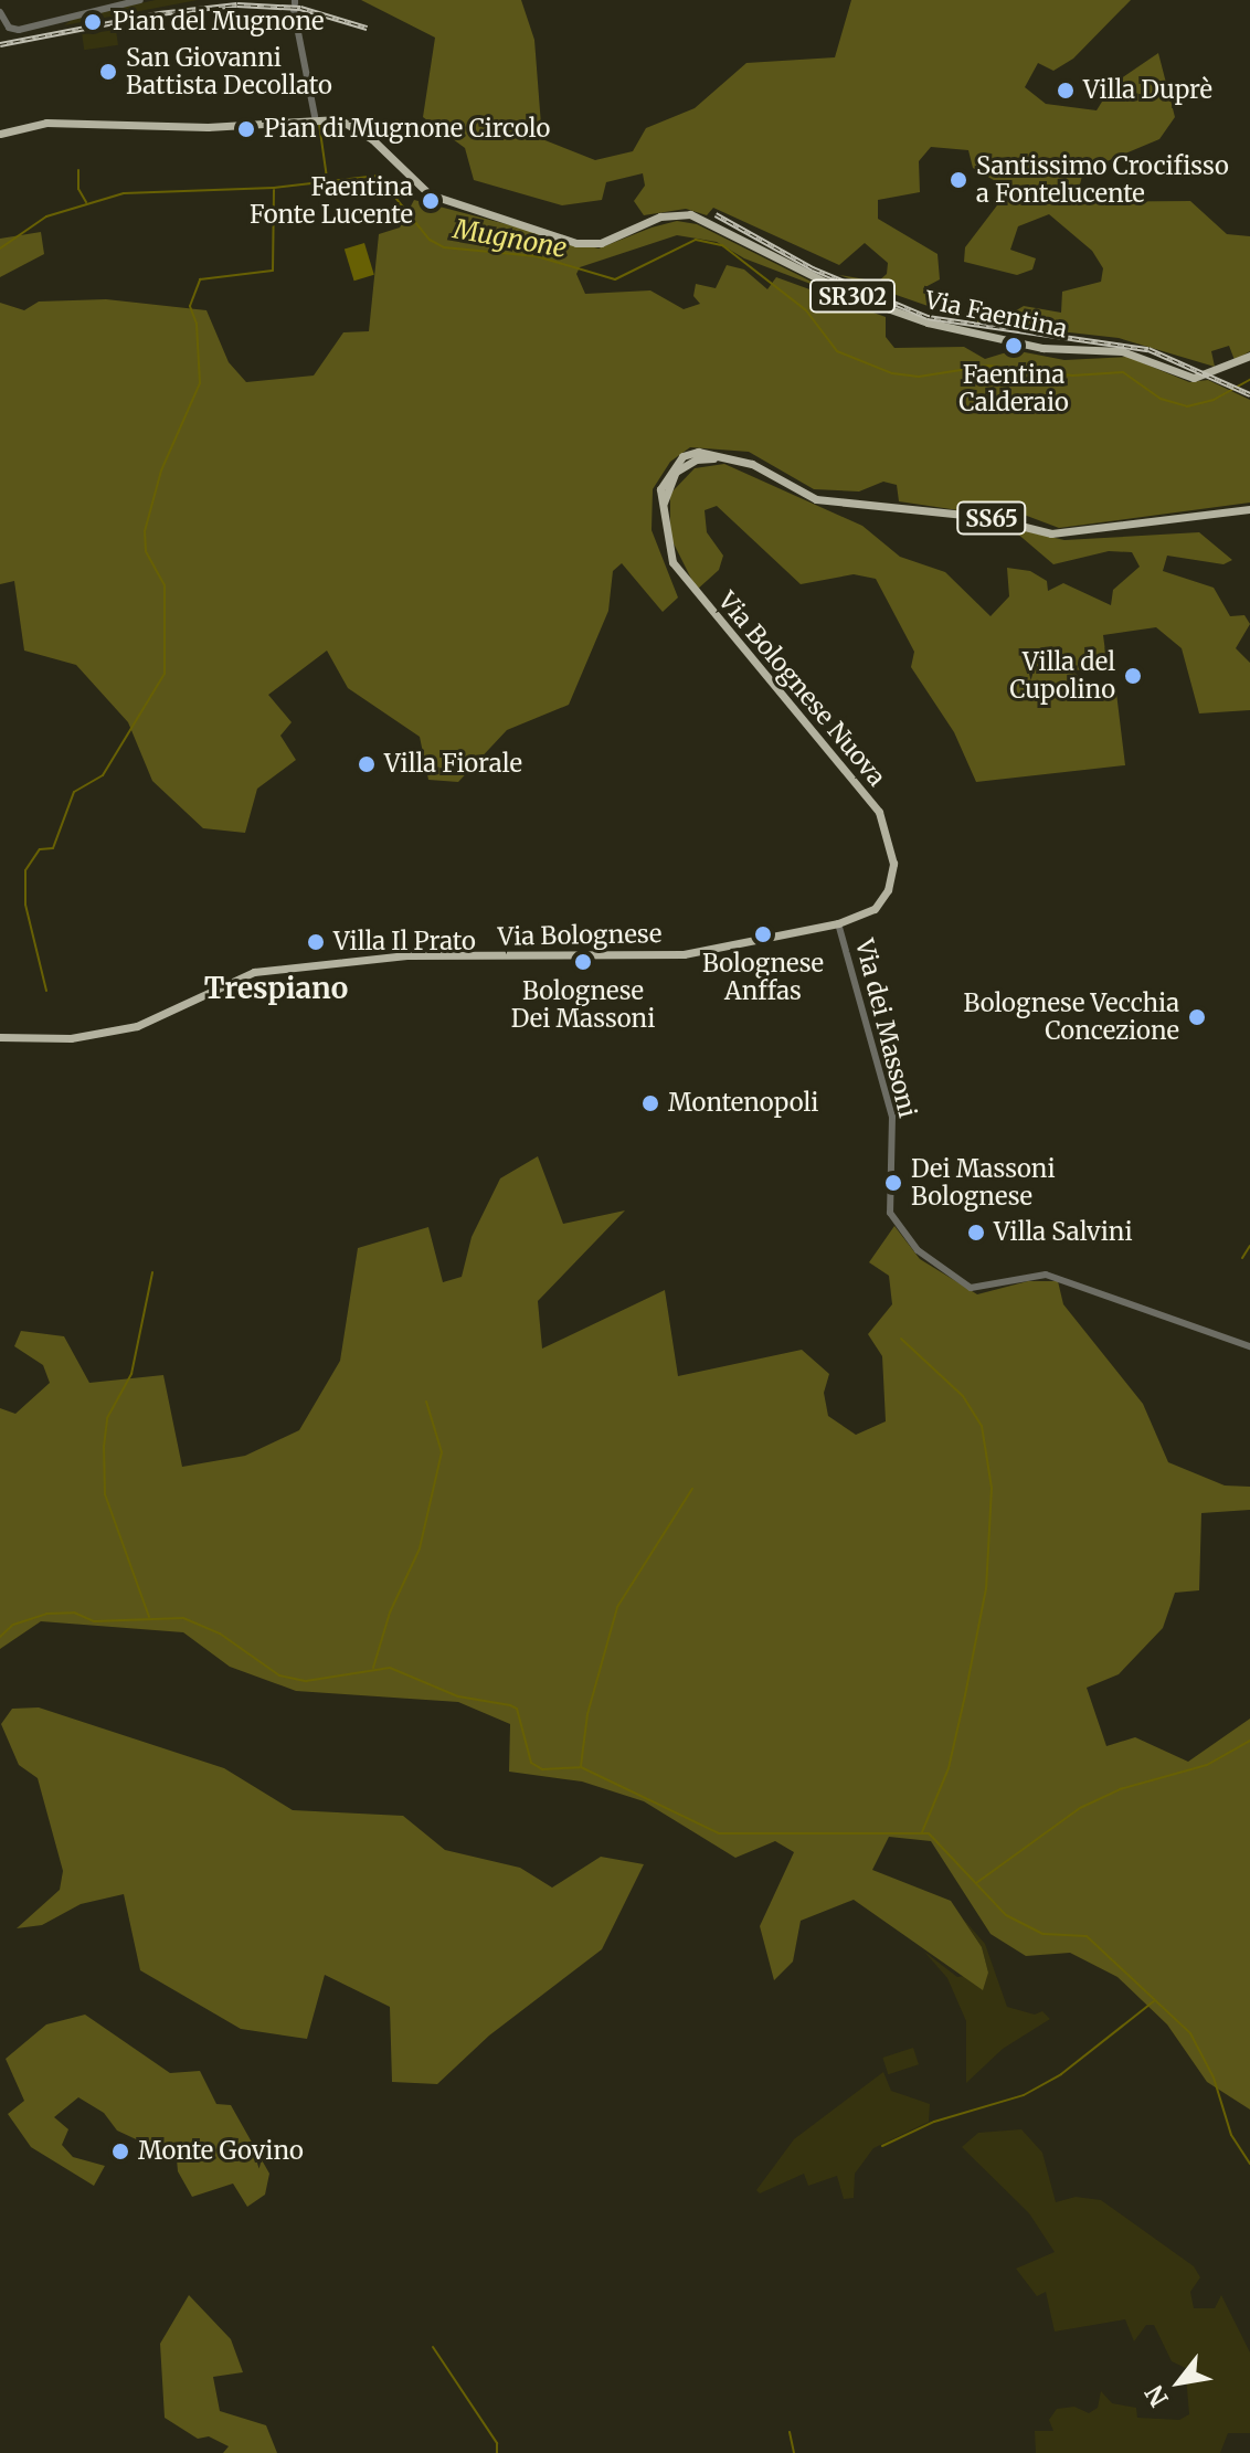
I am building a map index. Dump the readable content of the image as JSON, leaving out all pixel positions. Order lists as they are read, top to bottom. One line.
{"streets":{"main road":["SR302","Via Faentina","SS65","Via Bolognese Nuova","Via Bolognese"],"street":["Via dei Massoni"]},"crossings":[["Via Bolognese Nuova","Via Bolognese"],["Via Bolognese","Via dei Massoni"]],"districts":["Trespiano"],"water":["Mugnone"],"places":["Pian del Mugnone","San Giovanni Battista Decollato","Villa Duprè","Pian di Mugnone Circolo","Santissimo Crocifisso a Fontelucente","Faentina Fonte Lucente","Faentina Calderaio","Villa del Cupolino","Villa Fiorale","Bolognese Anffas","Villa Il Prato","Bolognese Dei Massoni","Bolognese Vecchia Concezione","Montenopoli","Dei Massoni Bolognese","Villa Salvini","Monte Govino"],"north":"bottom left"}
